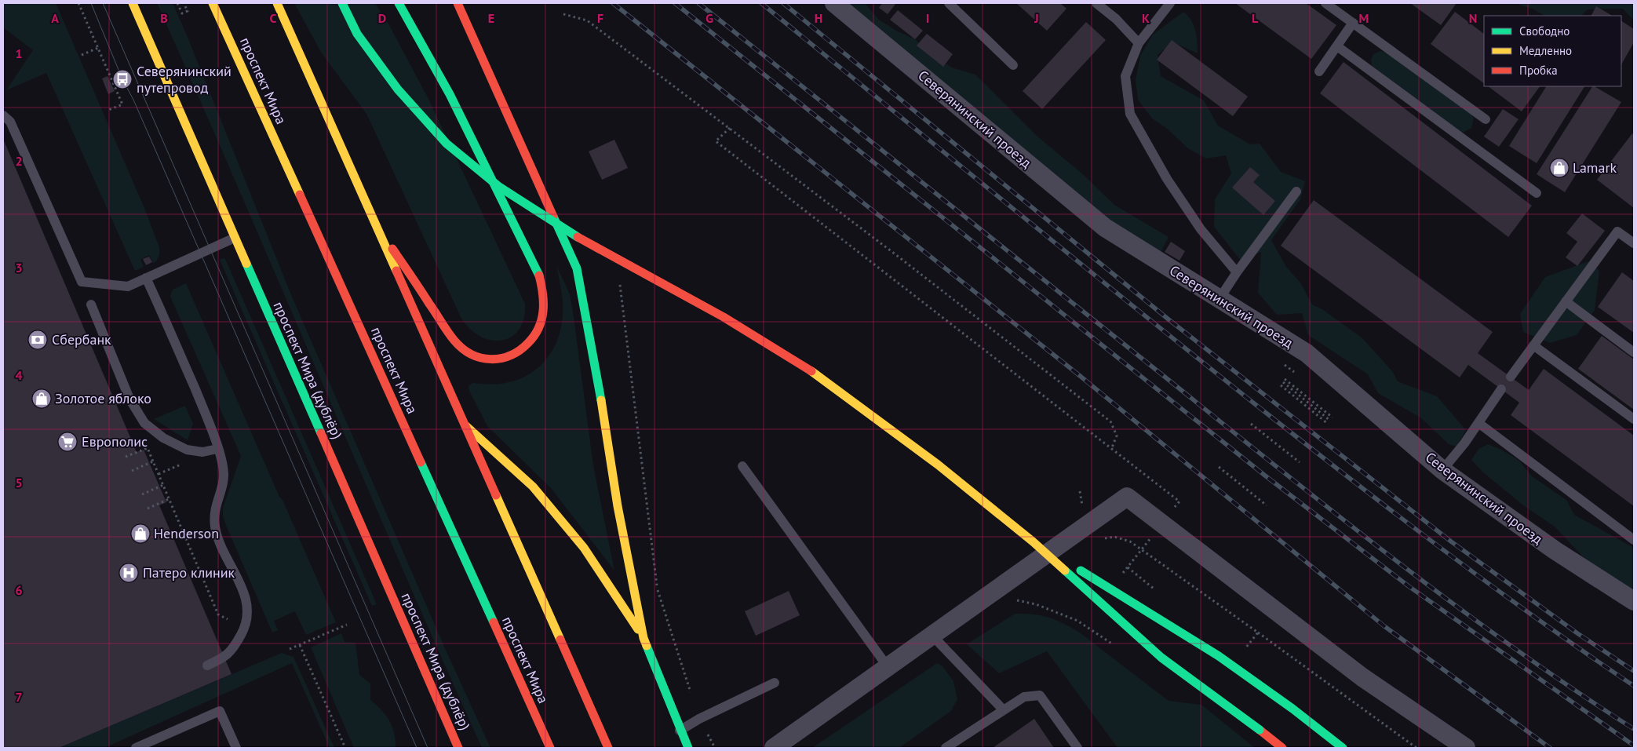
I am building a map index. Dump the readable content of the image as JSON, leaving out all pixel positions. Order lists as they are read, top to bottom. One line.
{"streets":{"main road":["проспект Мира","проспект Мира (дублёр)"],"street":["Северянинский проезд"]},"places":{"bus stop":["Северянинский путепровод"],"shop":["Lamark","Золотое яблоко","Henderson"],"bank":["Сбербанк"],"supermarket":["Европолис"],"hospital":["Патеро клиник"]},"legend":["Свободно","Медленно","Пробка"],"grid":{"columns":["A","B","C","D","E","F","G","H","I","J","K","L","M","N"],"rows":["1","2","3","4","5","6","7"]}}
